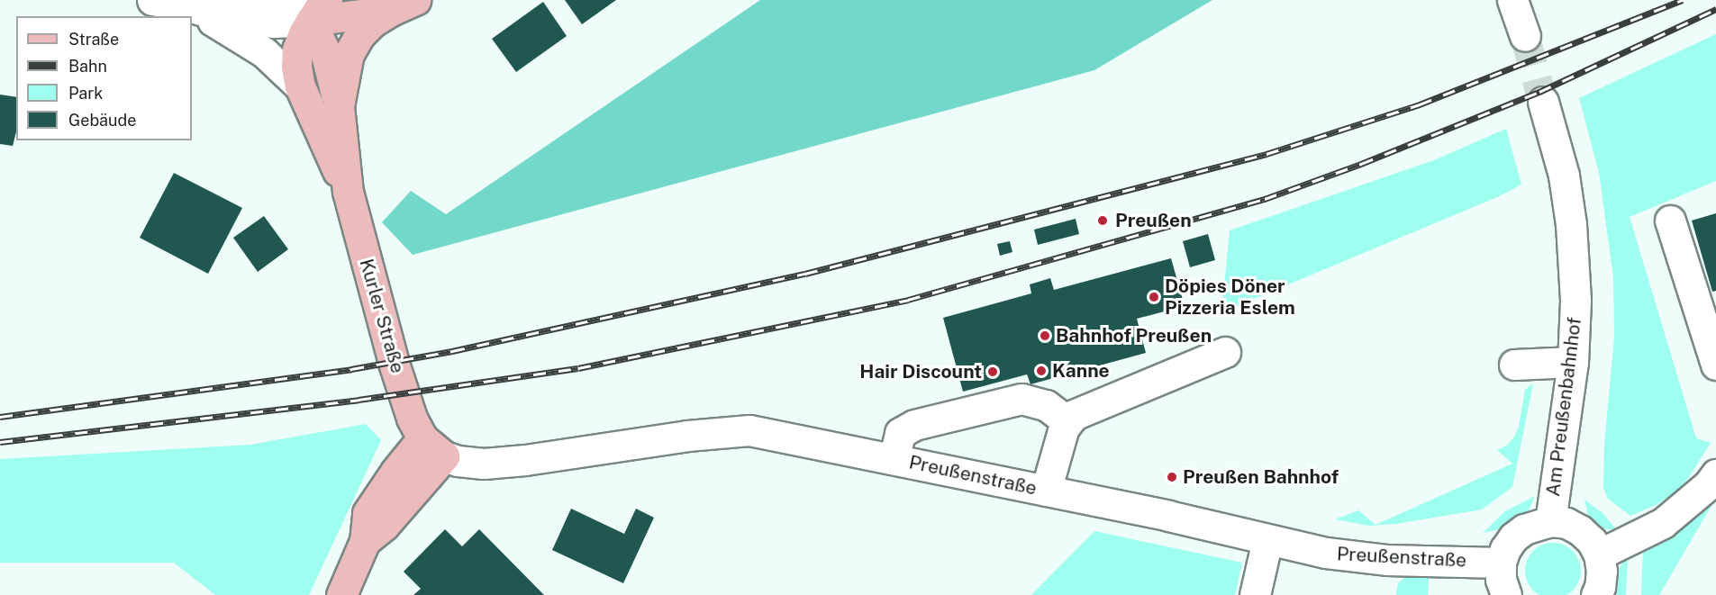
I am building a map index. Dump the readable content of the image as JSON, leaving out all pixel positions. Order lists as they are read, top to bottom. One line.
{"streets":{"main road":["Kurler Straße"],"street":["Am Preußenbahnhof","Preußenstraße"]},"crossings":[["Kurler Straße","Preußenstraße"]],"places":["Preußen","Döpies Döner Pizzeria Eslem","Bahnhof Preußen","Kanne","Hair Discount","Preußen Bahnhof"],"legend":["Straße","Bahn","Park","Gebäude"]}
